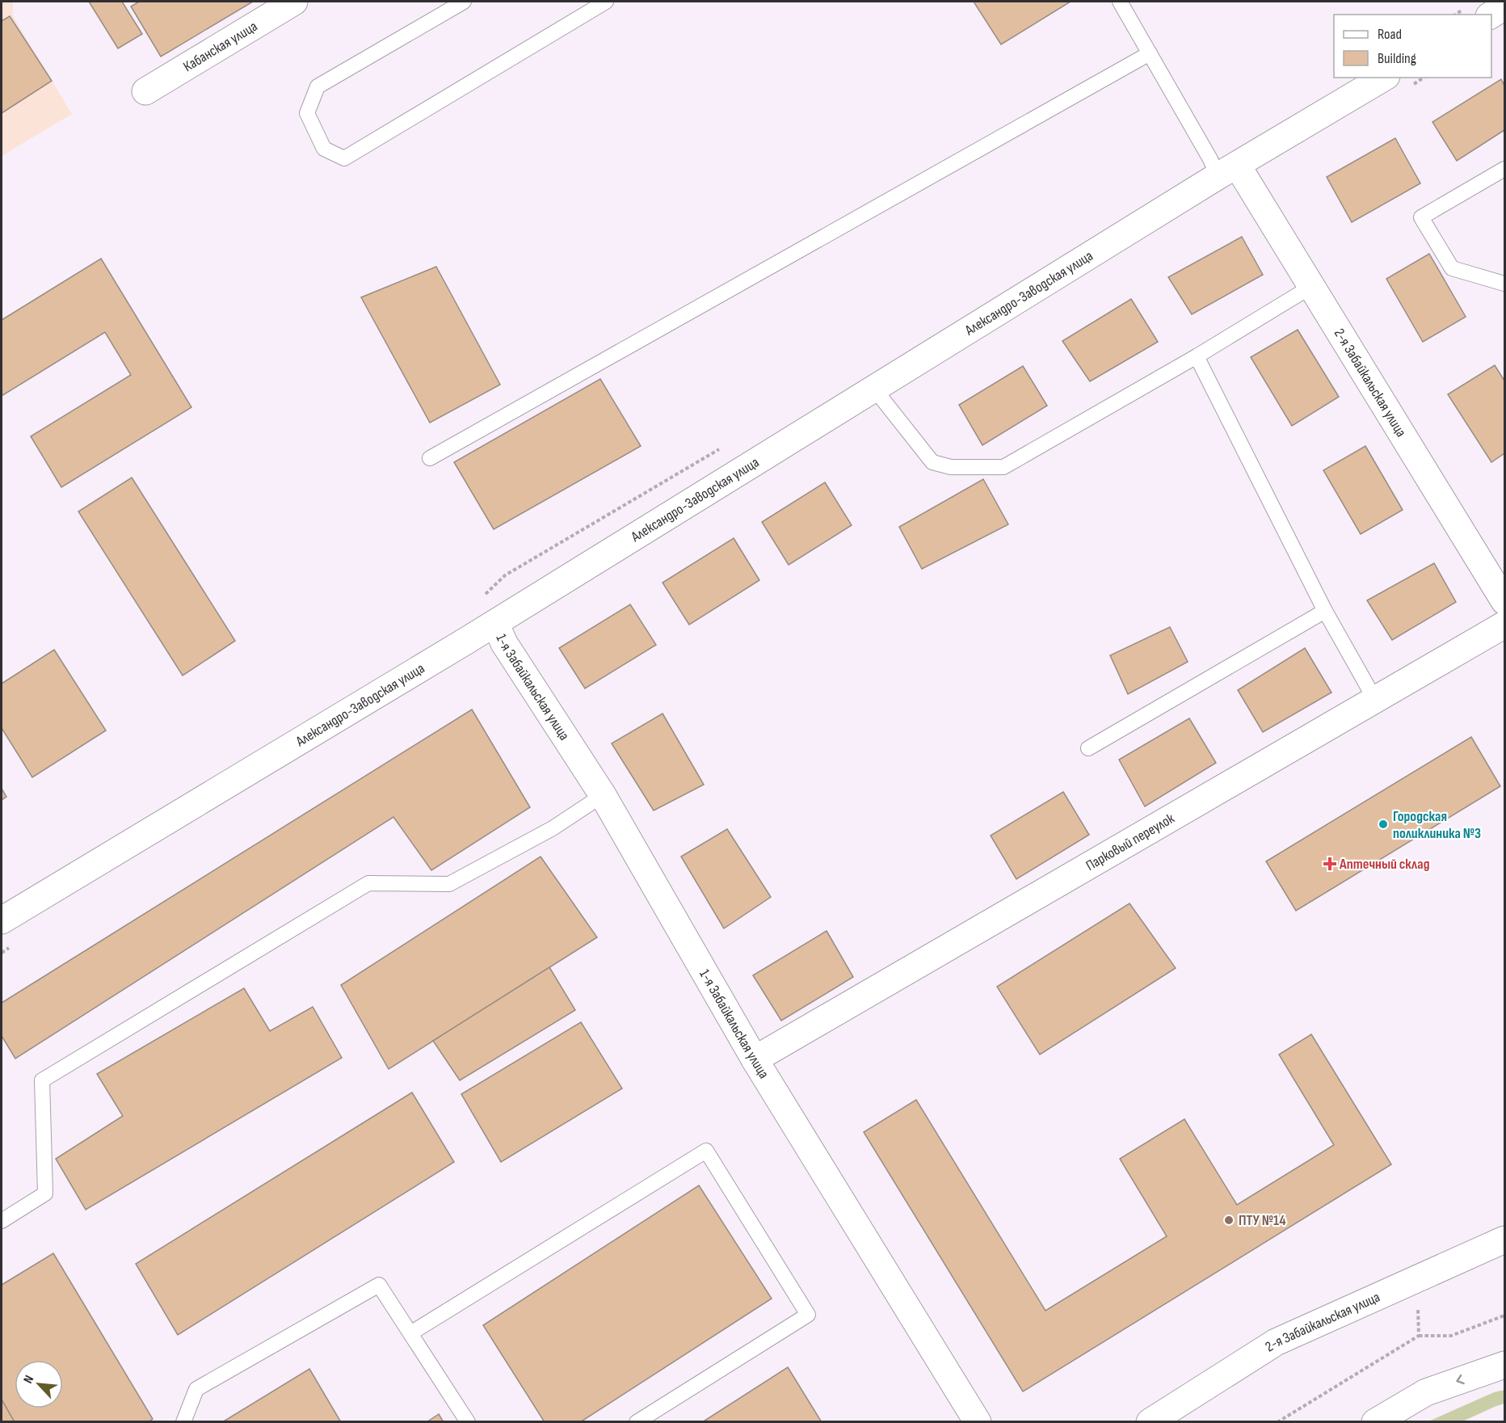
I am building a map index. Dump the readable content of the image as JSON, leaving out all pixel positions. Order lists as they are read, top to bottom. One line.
{"streets":{"street":["Кабанская улица","Александро-Заводская улица","2-я Забайкальская улица","1-я Забайкальская улица","Парковый переулок"]},"crossings":[["Александро-Заводская улица","2-я Забайкальская улица"],["Александро-Заводская улица","1-я Забайкальская улица"],["1-я Забайкальская улица","Парковый переулок"]],"places":{"other":["Городская поликлиника №3","ПТУ №14"],"health":["Аптечный склад"]},"legend":["Road","Building"],"north":"top left"}
